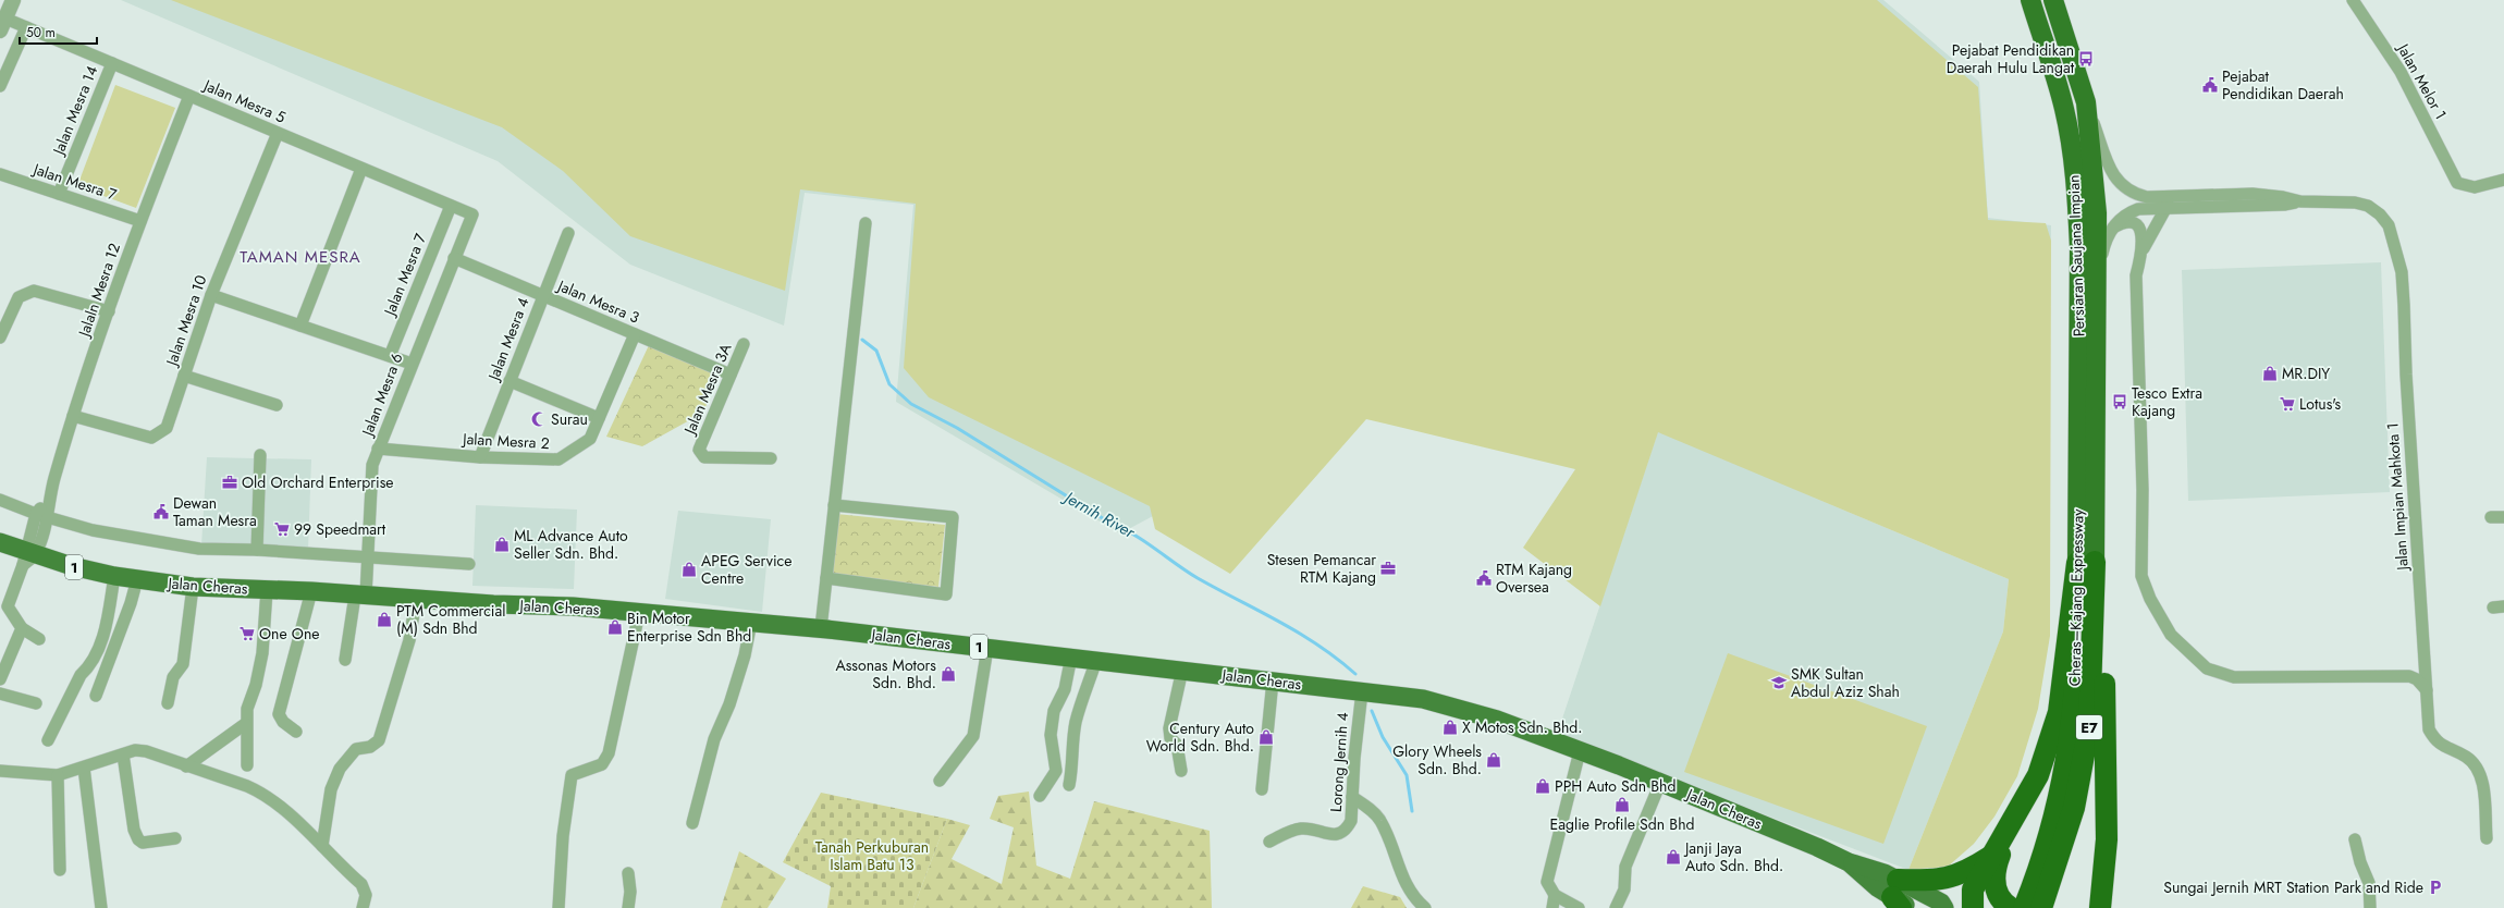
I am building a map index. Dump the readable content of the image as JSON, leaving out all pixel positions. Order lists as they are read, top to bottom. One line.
{"streets":{"highway":["Persiaran Saujana Impian","Cheras–Kajang Expressway","E7"],"main road":["1","Jalan Cheras"],"street":["Jalan Melor 1","Jalan Mesra 5","Jalan Mesra 14","Jalan Mesra 7","Jalaln Mesra 12","Jalan Mesra 3","Jalan Mesra 10","Jalan Mesra 4","Jalan Mesra 3A","Jalan Mesra 6","Jalan Mesra 2","Jalan Impian Mahkota 1","Lorong Jernih 4"]},"crossings":[["Jalan Mesra 5","Jalan Mesra 14"],["Jalan Mesra 5","Jalan Mesra 7"],["Jalan Mesra 5","Jalaln Mesra 12"],["Jalan Mesra 5","Jalan Mesra 10"],["Jalan Mesra 5","Jalan Mesra 6"],["Jalan Mesra 14","Jalan Mesra 7"],["Jalan Mesra 7","Jalaln Mesra 12"],["Persiaran Saujana Impian","Cheras–Kajang Expressway"],["Jalaln Mesra 12","Jalan Mesra 10"],["Jalaln Mesra 12","Jalan Cheras"],["Jalan Mesra 3","Jalan Mesra 4"],["Jalan Mesra 3","Jalan Mesra 3A"],["Jalan Mesra 3","Jalan Mesra 6"],["Jalan Mesra 3","Jalan Mesra 2"],["Jalan Mesra 4","Jalan Mesra 2"],["Jalan Mesra 6","Jalan Mesra 2"],["Jalan Mesra 6","Jalan Cheras"],["Jalan Cheras","Lorong Jernih 4"]],"districts":["TAMAN MESRA"],"water":["Jernih River"],"parks":["Tanah Perkuburan Islam Batu 13"],"places":{"bus stop":["Pejabat Pendidikan Daerah Hulu Langat","Tesco Extra Kajang"],"public building":["Pejabat Pendidikan Daerah","Dewan Taman Mesra","RTM Kajang Oversea"],"shop":["MR.DIY","ML Advance Auto Seller Sdn. Bhd.","APEG Service Centre","PTM Commercial (M) Sdn Bhd","Bin Motor Enterprise Sdn Bhd","Assonas Motors Sdn. Bhd.","X Motos Sdn. Bhd.","Century Auto World Sdn. Bhd.","Glory Wheels Sdn. Bhd.","PPH Auto Sdn Bhd","Eaglie Profile Sdn Bhd","Janji Jaya Auto Sdn. Bhd."],"supermarket":["Lotus's","99 Speedmart","One One"],"mosque":["Surau"],"office":["Old Orchard Enterprise","Stesen Pemancar RTM Kajang"],"school or university":["SMK Sultan Abdul Aziz Shah"],"parking":["Sungai Jernih MRT Station Park and Ride"]},"scale_bar":"50 m"}
